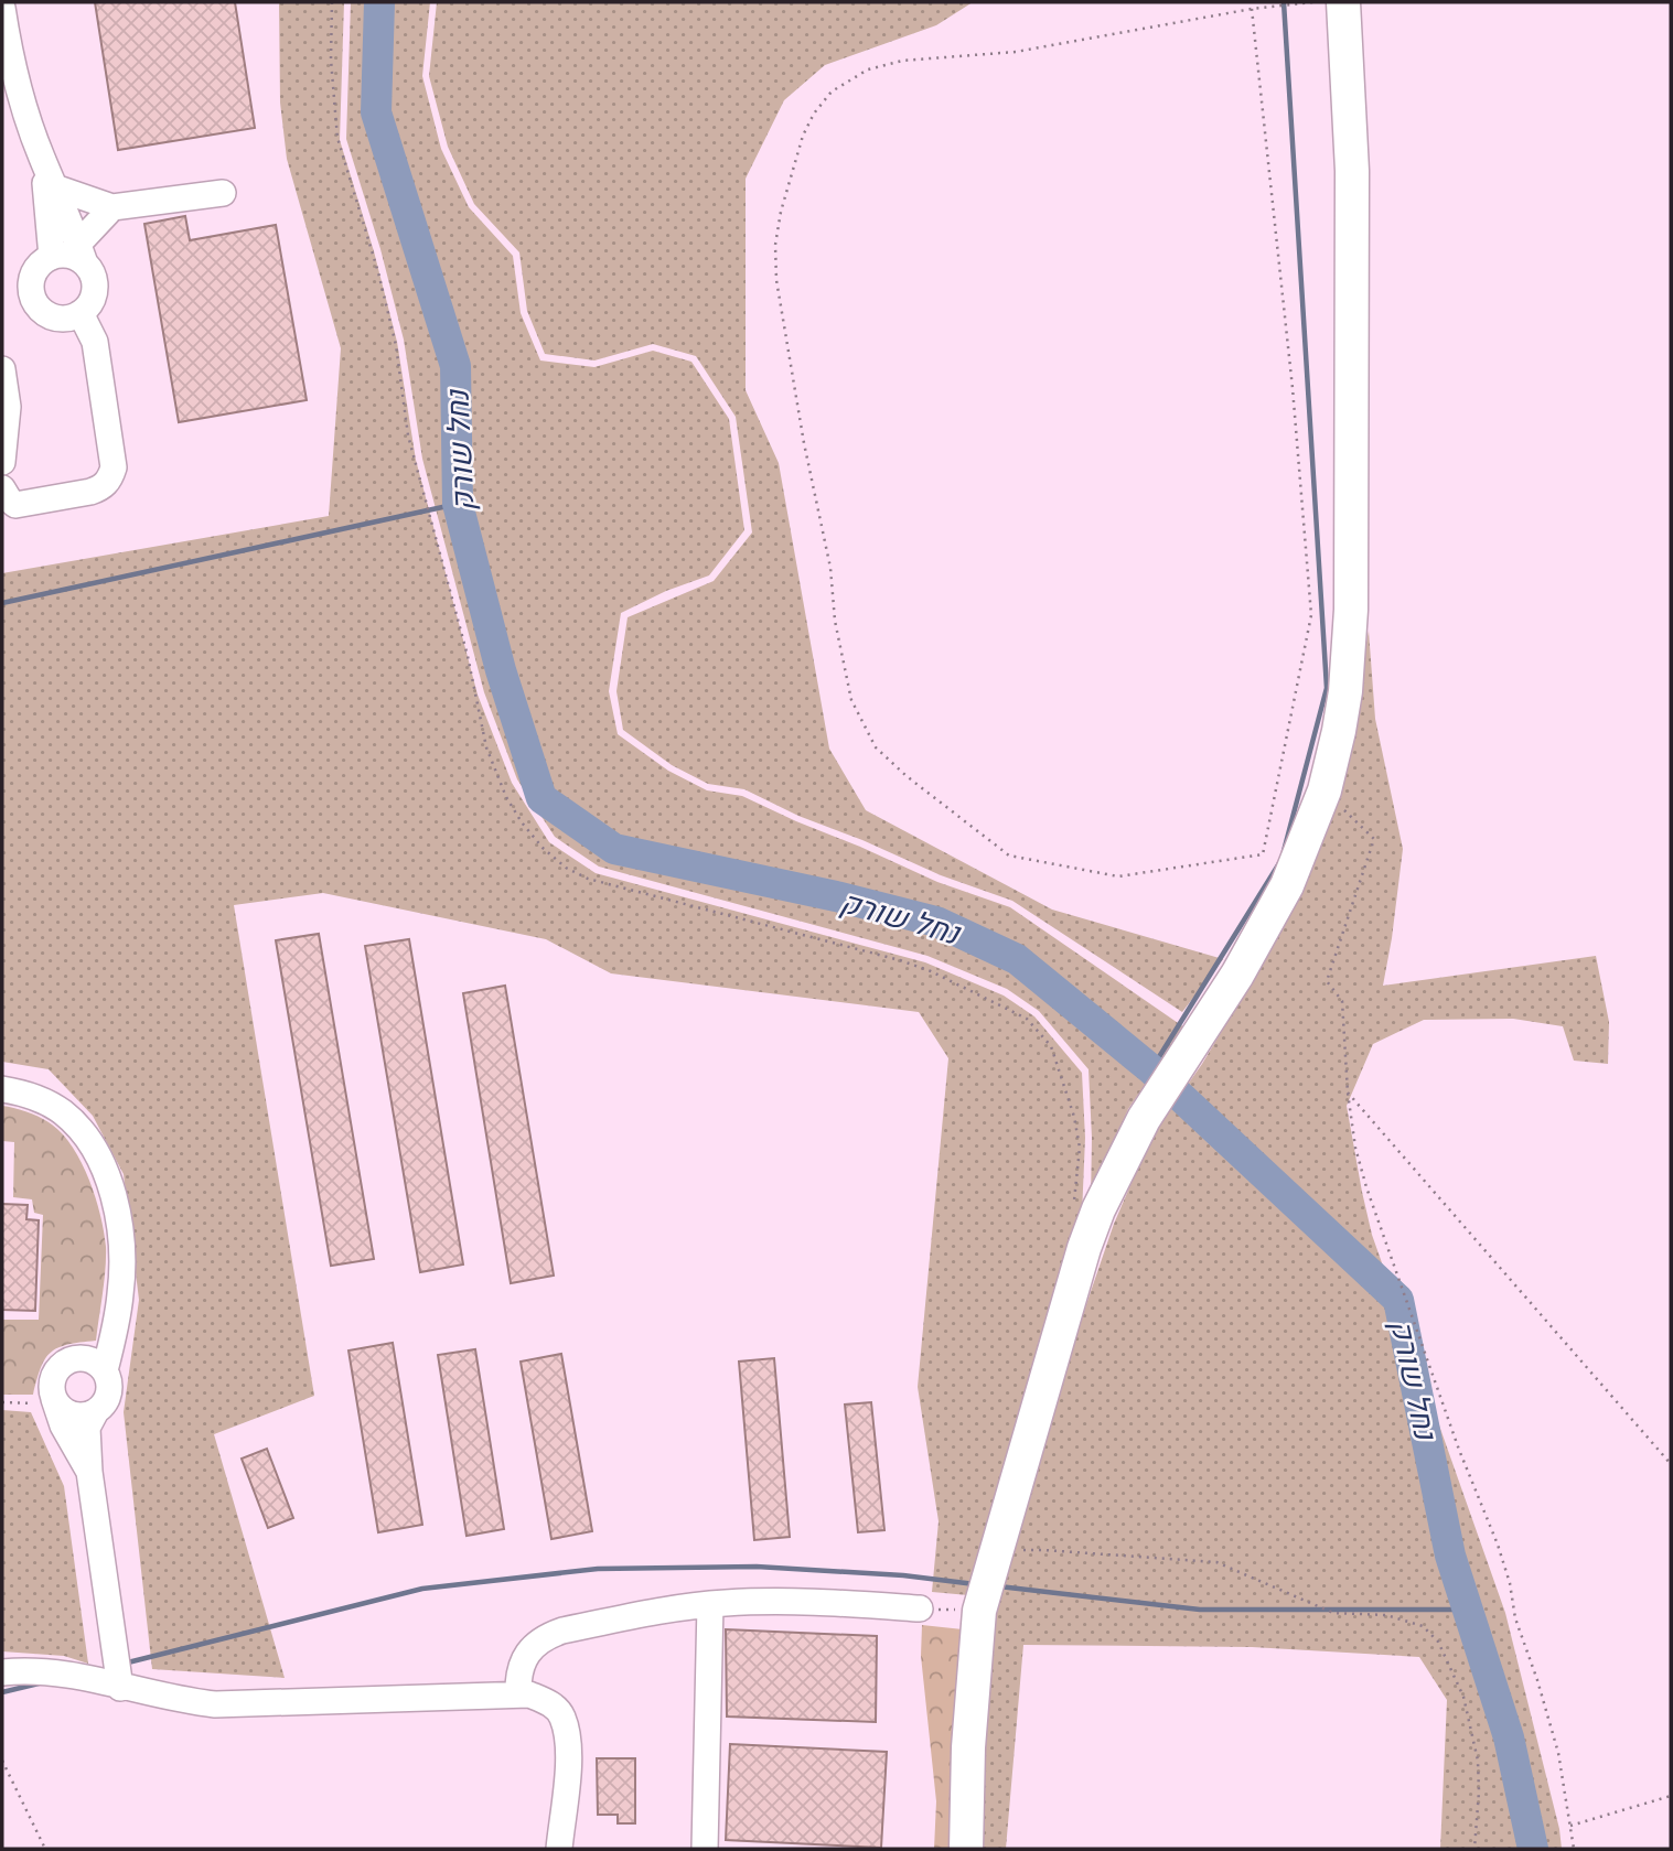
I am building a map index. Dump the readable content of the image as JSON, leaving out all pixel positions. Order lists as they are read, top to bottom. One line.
{"water":["נחל שורק"]}
